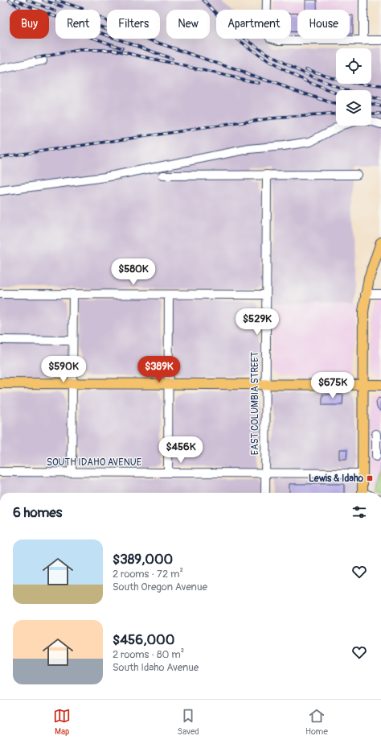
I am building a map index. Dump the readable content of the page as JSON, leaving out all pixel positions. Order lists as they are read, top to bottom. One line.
{"streets":{"street":["EAST COLUMBIA STREET","SOUTH IDAHO AVENUE"]},"crossings":[["EAST COLUMBIA STREET","SOUTH IDAHO AVENUE"]],"places":{"transit":["Lewis & Idaho"]},"page":{"chip":["Buy","Rent","Filters","New","Apartment","House"],"price":["$580K","$529K","$590K","$389K","$675K","$456K"],"heading":"6 homes","list":[{"name":"$389,000","note":"2 rooms · 72 m² · South Oregon Avenue"},{"name":"$456,000","note":"2 rooms · 80 m² · South Idaho Avenue"}],"tabs":["Map","Saved","Home"]}}
